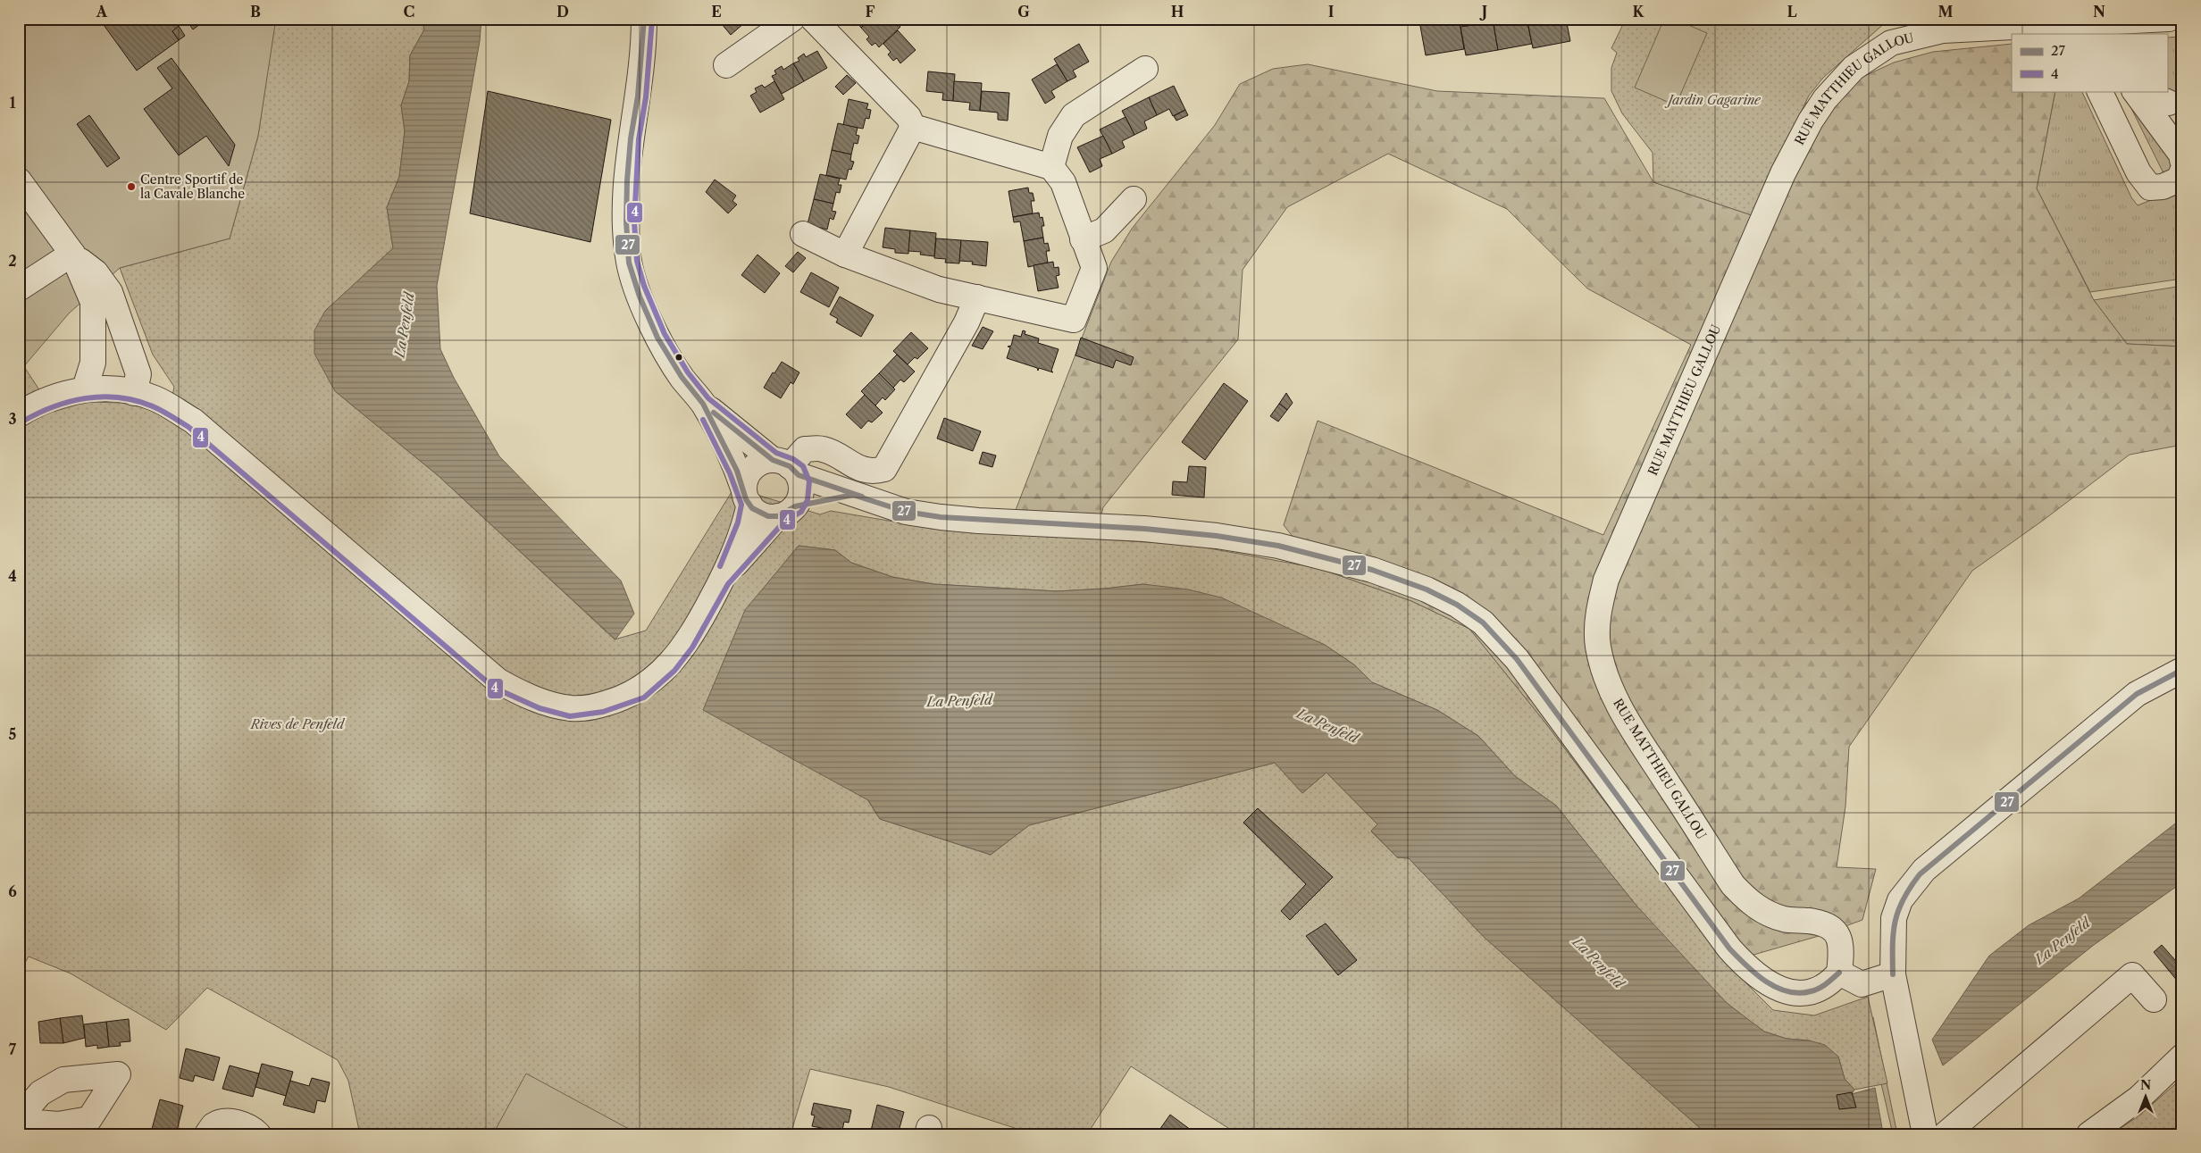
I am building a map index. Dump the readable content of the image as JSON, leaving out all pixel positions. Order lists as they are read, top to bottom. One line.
{"streets":{"street":["RUE MATTHIEU GALLOU"]},"water":["La Penfeld"],"parks":["Jardin Gagarine","Rives de Penfeld"],"places":["Centre Sportif de la Cavale Blanche"],"lines":["transit line 27","transit line 4"],"legend":["27","4"],"north":"top","grid":{"columns":["A","B","C","D","E","F","G","H","I","J","K","L","M","N"],"rows":["1","2","3","4","5","6","7"]}}
